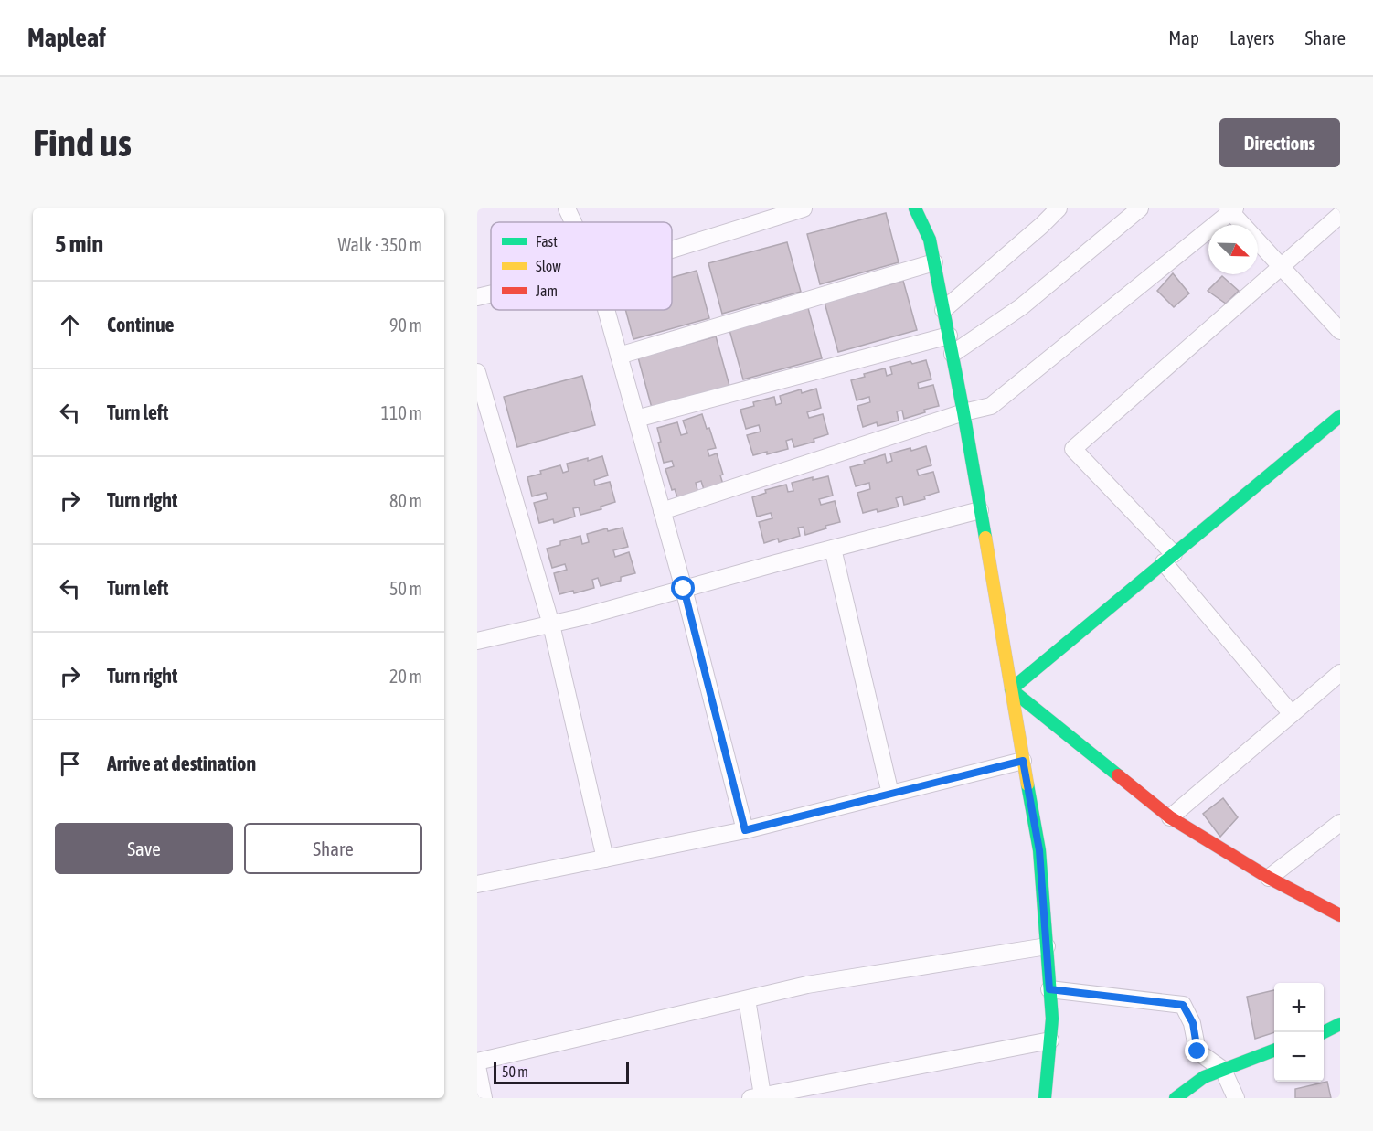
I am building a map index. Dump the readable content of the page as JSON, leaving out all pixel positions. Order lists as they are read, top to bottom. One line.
{"legend":["Fast","Slow","Jam"],"scale_bar":"50 m","north":"bottom right","page":{"header":"Mapleaf","nav":["Map","Layers","Share"],"buttons":["Directions",["Save","Share"]],"title":"Find us","heading":["5 min","Walk · 350 m"],"list":[["Continue","90 m"],["Turn left","110 m"],["Turn right","80 m"],["Turn left","50 m"],["Turn right","20 m"],"Arrive at destination"],"map_buttons":["+","−"],"scale":"50 m"}}
